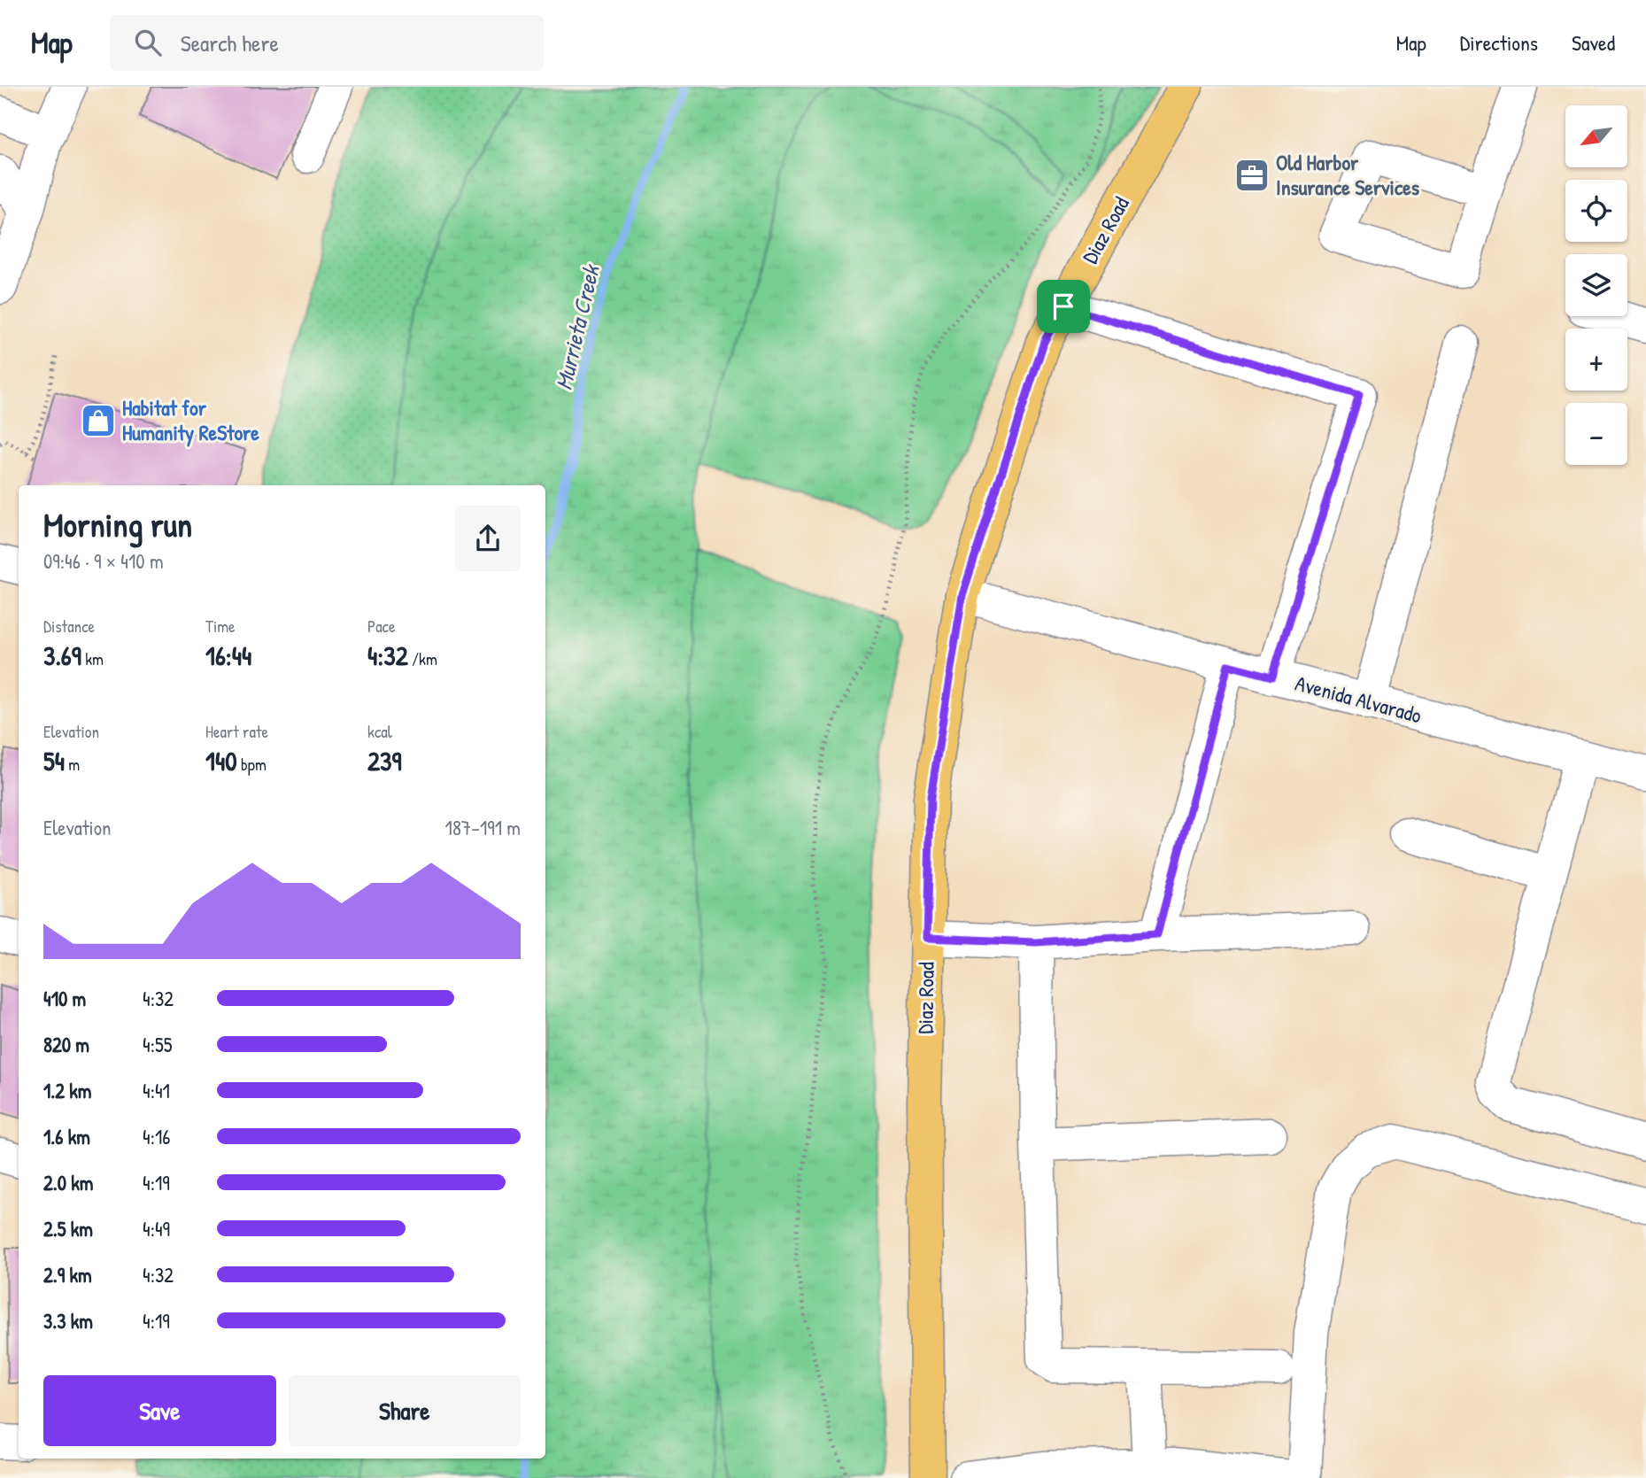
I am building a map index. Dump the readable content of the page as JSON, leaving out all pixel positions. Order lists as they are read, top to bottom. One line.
{"streets":{"main road":["Diaz Road"],"street":["Avenida Alvarado"]},"crossings":[["Diaz Road","Avenida Alvarado"]],"water":["Murrieta Creek"],"places":{"office":["Old Harbor Insurance Services"],"shop":["Habitat for Humanity ReStore"]},"north":"bottom left","page":{"header":"Map","search":"Search here","nav":["Map","Directions","Saved"],"map_buttons":["+","−"],"heading":["Morning run","09:46 · 9 × 410 m"],"stats":[["Distance","3.69 km"],["Time","16:44"],["Pace","4:32 /km"],["Elevation","54 m"],["Heart rate","140 bpm"],["kcal","239"]],"chart":["Elevation","187–191 m"],"list":[{"name":"410 m","note":"4:32"},{"name":"820 m","note":"4:55"},{"name":"1.2 km","note":"4:41"},{"name":"1.6 km","note":"4:16"},{"name":"2.0 km","note":"4:19"},{"name":"2.5 km","note":"4:49"},{"name":"2.9 km","note":"4:32"},{"name":"3.3 km","note":"4:19"}],"buttons":["Save","Share"]}}
